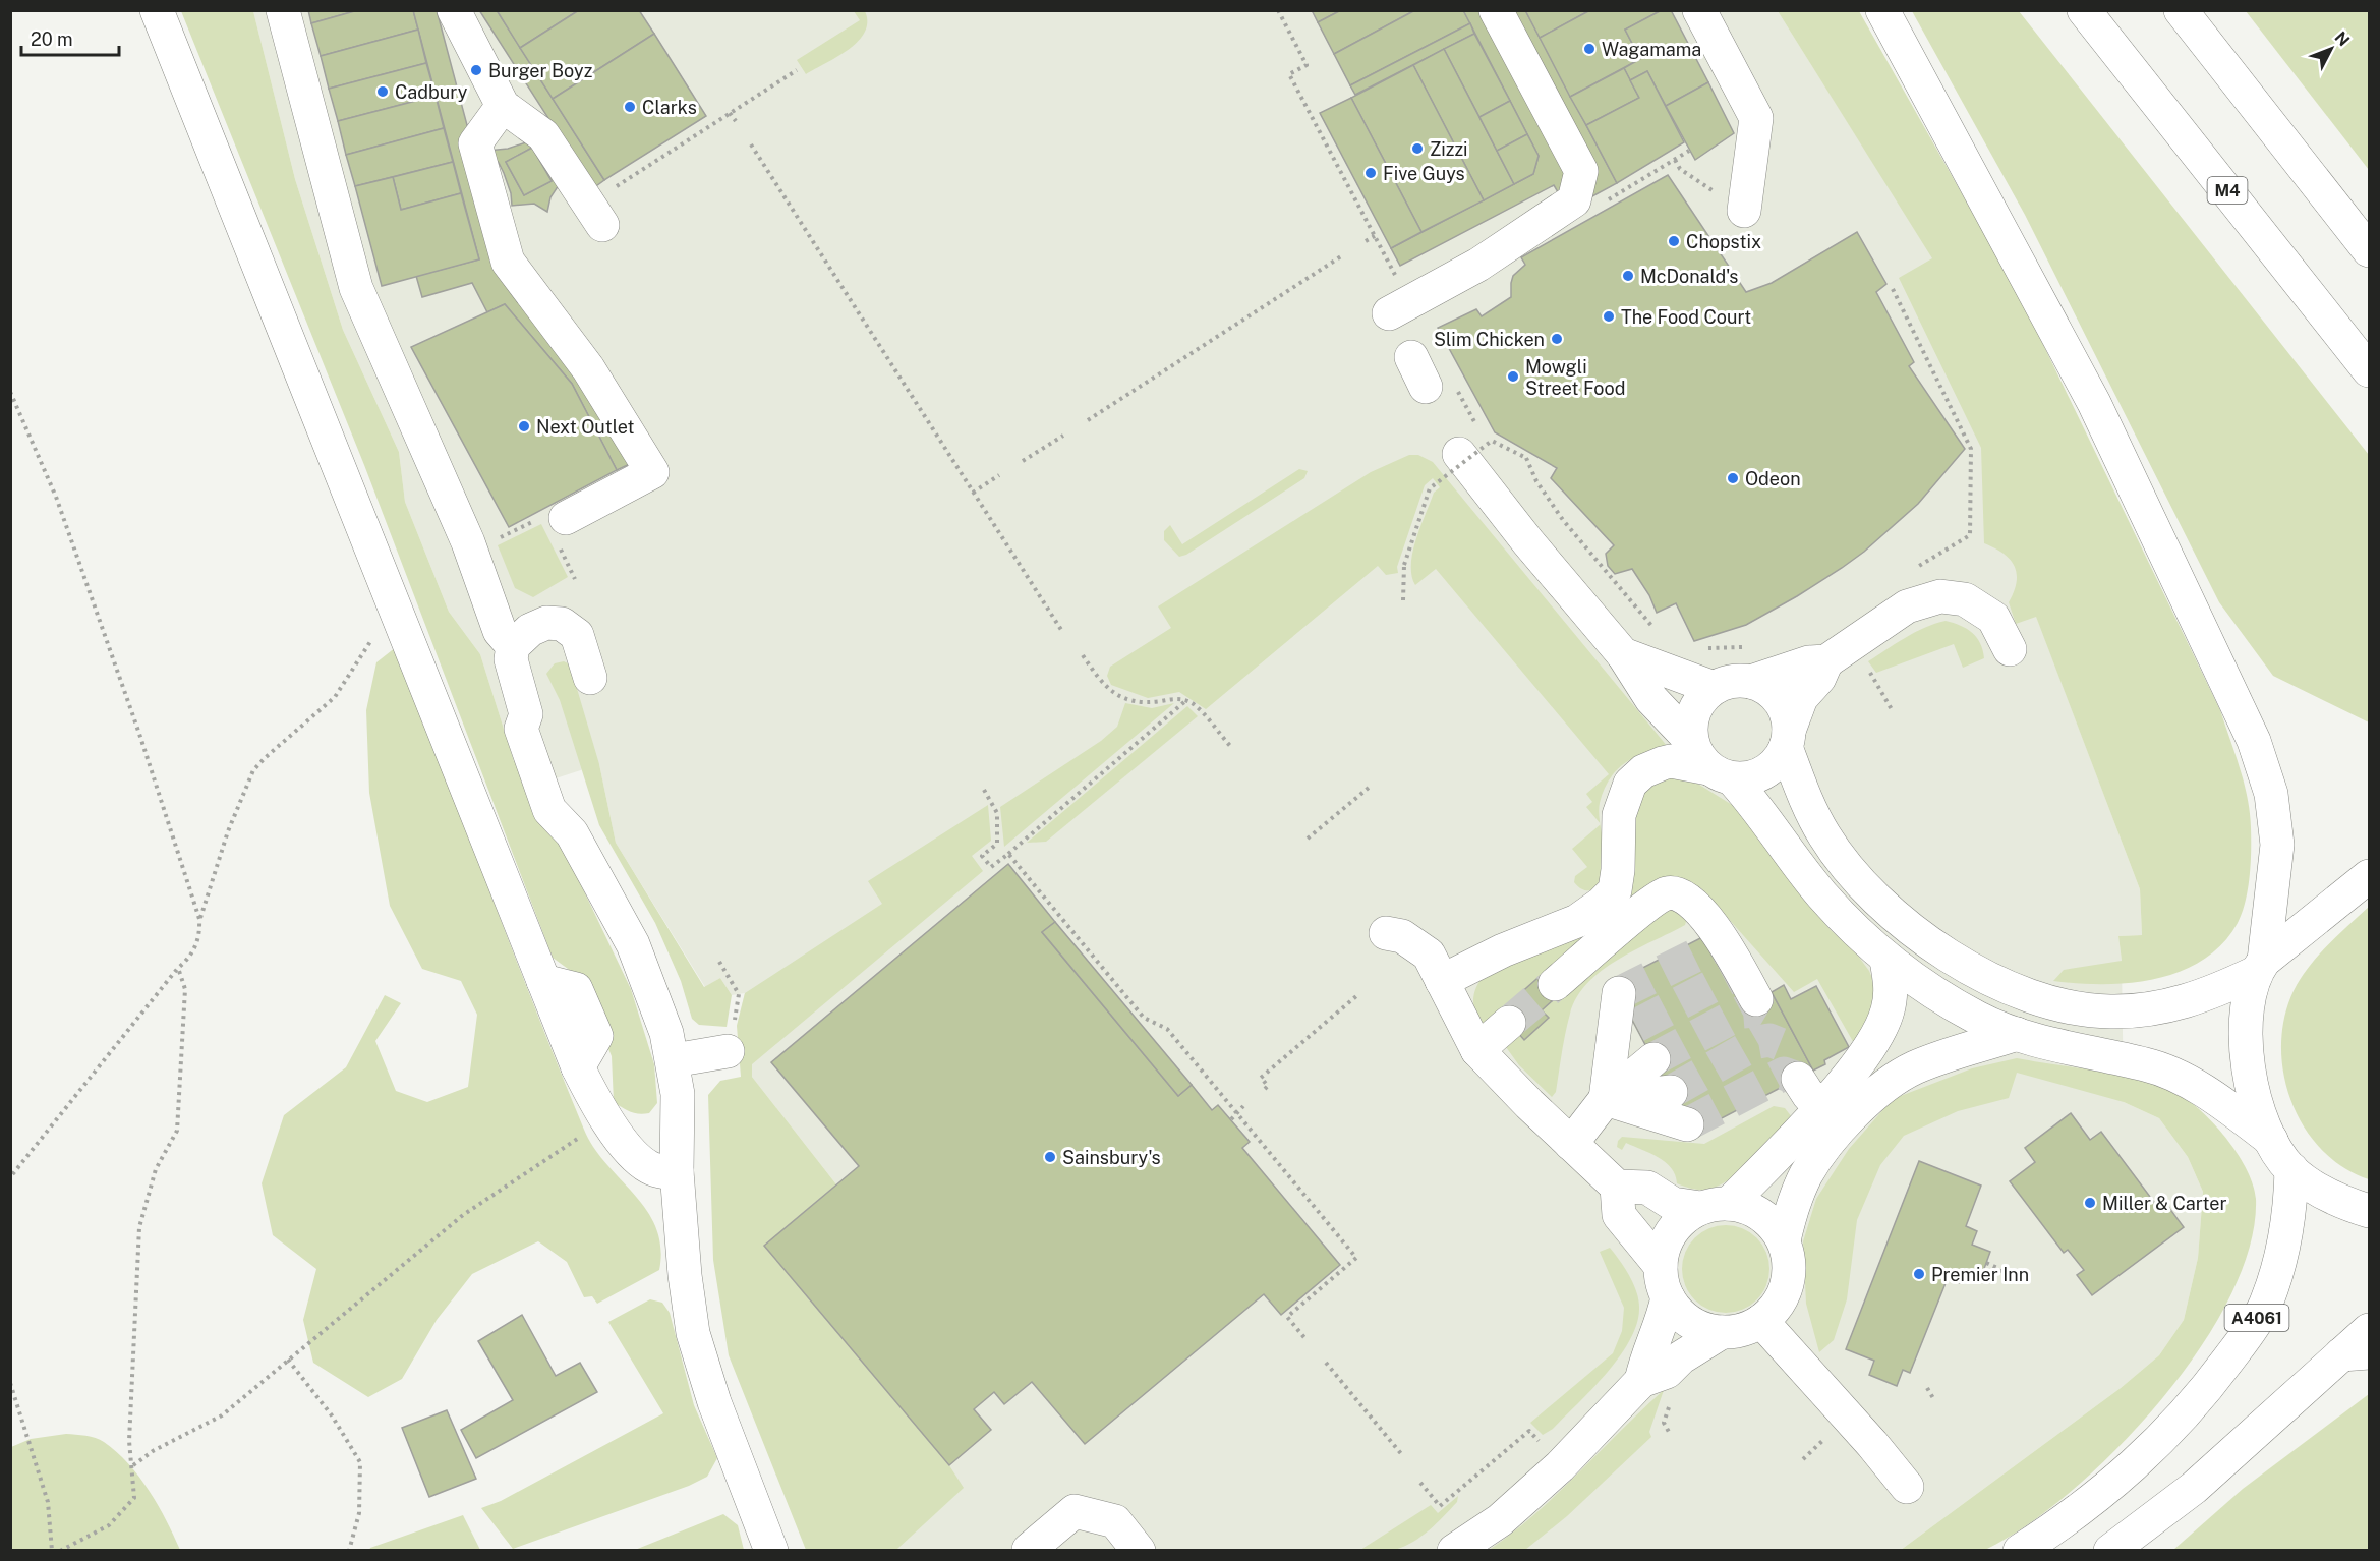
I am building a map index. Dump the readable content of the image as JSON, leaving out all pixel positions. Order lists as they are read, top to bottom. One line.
{"streets":{"main road":["M4","A4061"]},"places":["Wagamama","Burger Boyz","Cadbury","Clarks","Zizzi","Five Guys","Chopstix","McDonald's","The Food Court","Slim Chicken","Mowgli Street Food","Next Outlet","Odeon","Sainsbury's","Miller & Carter","Premier Inn"],"scale_bar":"20 m","north":"top right"}
